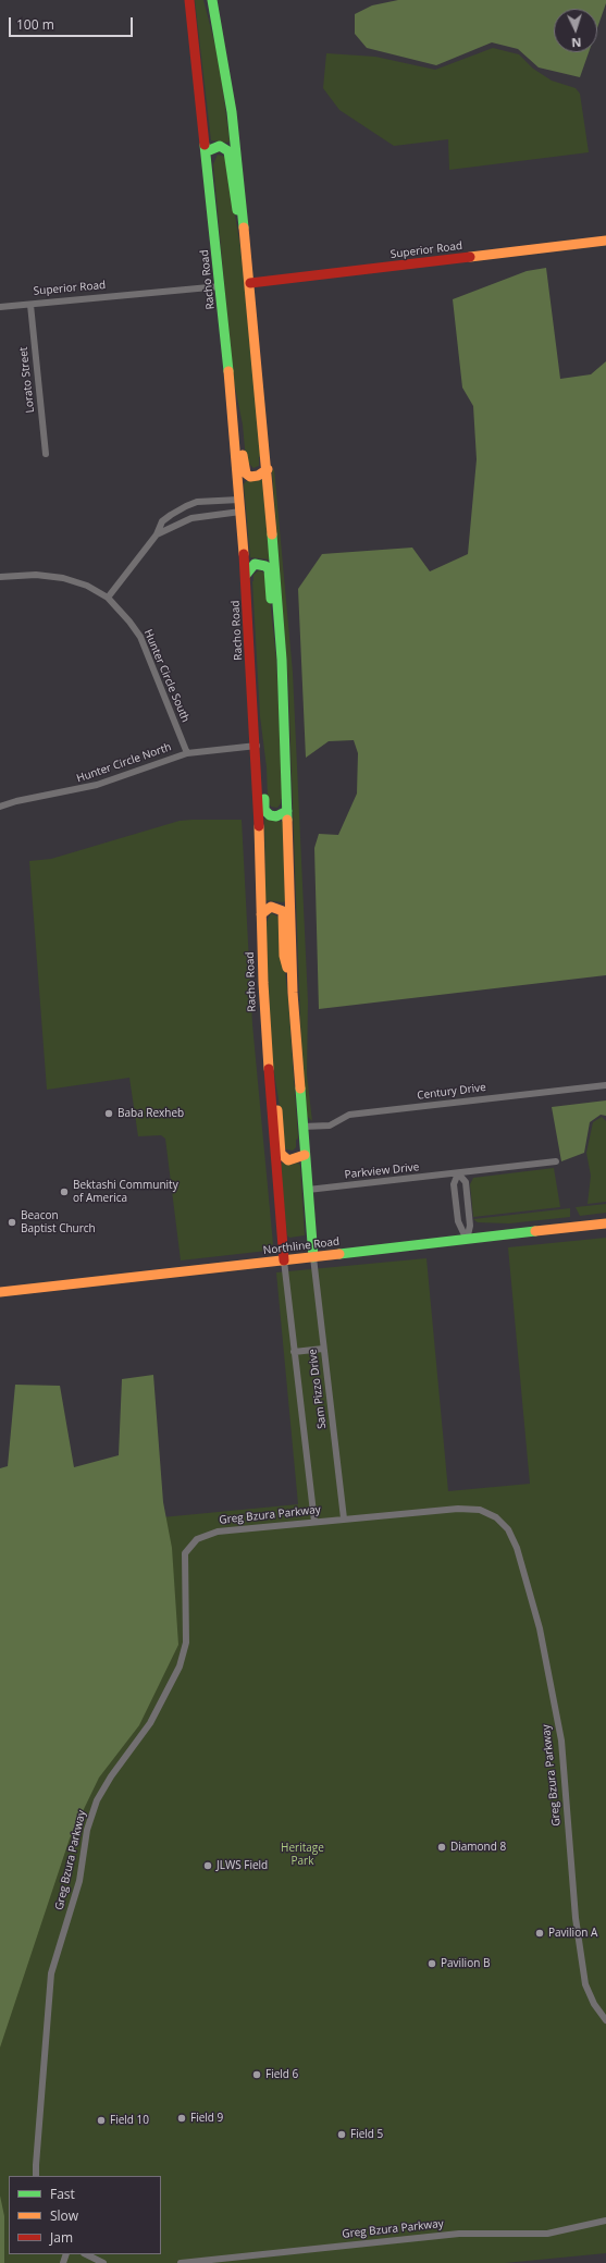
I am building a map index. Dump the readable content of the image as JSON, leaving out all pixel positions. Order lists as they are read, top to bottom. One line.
{"streets":{"street":["Superior Road","Racho Road","Lorato Street","Hunter Circle South","Hunter Circle North","Century Drive","Parkview Drive","Northline Road","Sam Pizzo Drive","Greg Bzura Parkway"]},"crossings":[["Superior Road","Racho Road"],["Superior Road","Lorato Street"],["Racho Road","Hunter Circle North"],["Racho Road","Northline Road"],["Racho Road","Sam Pizzo Drive"],["Hunter Circle South","Hunter Circle North"],["Northline Road","Sam Pizzo Drive"],["Sam Pizzo Drive","Greg Bzura Parkway"]],"parks":["Heritage Park"],"places":["Baba Rexheb","Bektashi Community of America","Beacon Baptist Church","Diamond 8","JLWS Field","Pavilion A","Pavilion B","Field 6","Field 9","Field 10","Field 5"],"legend":["Fast","Slow","Jam"],"scale_bar":"100 m","north":"bottom"}
